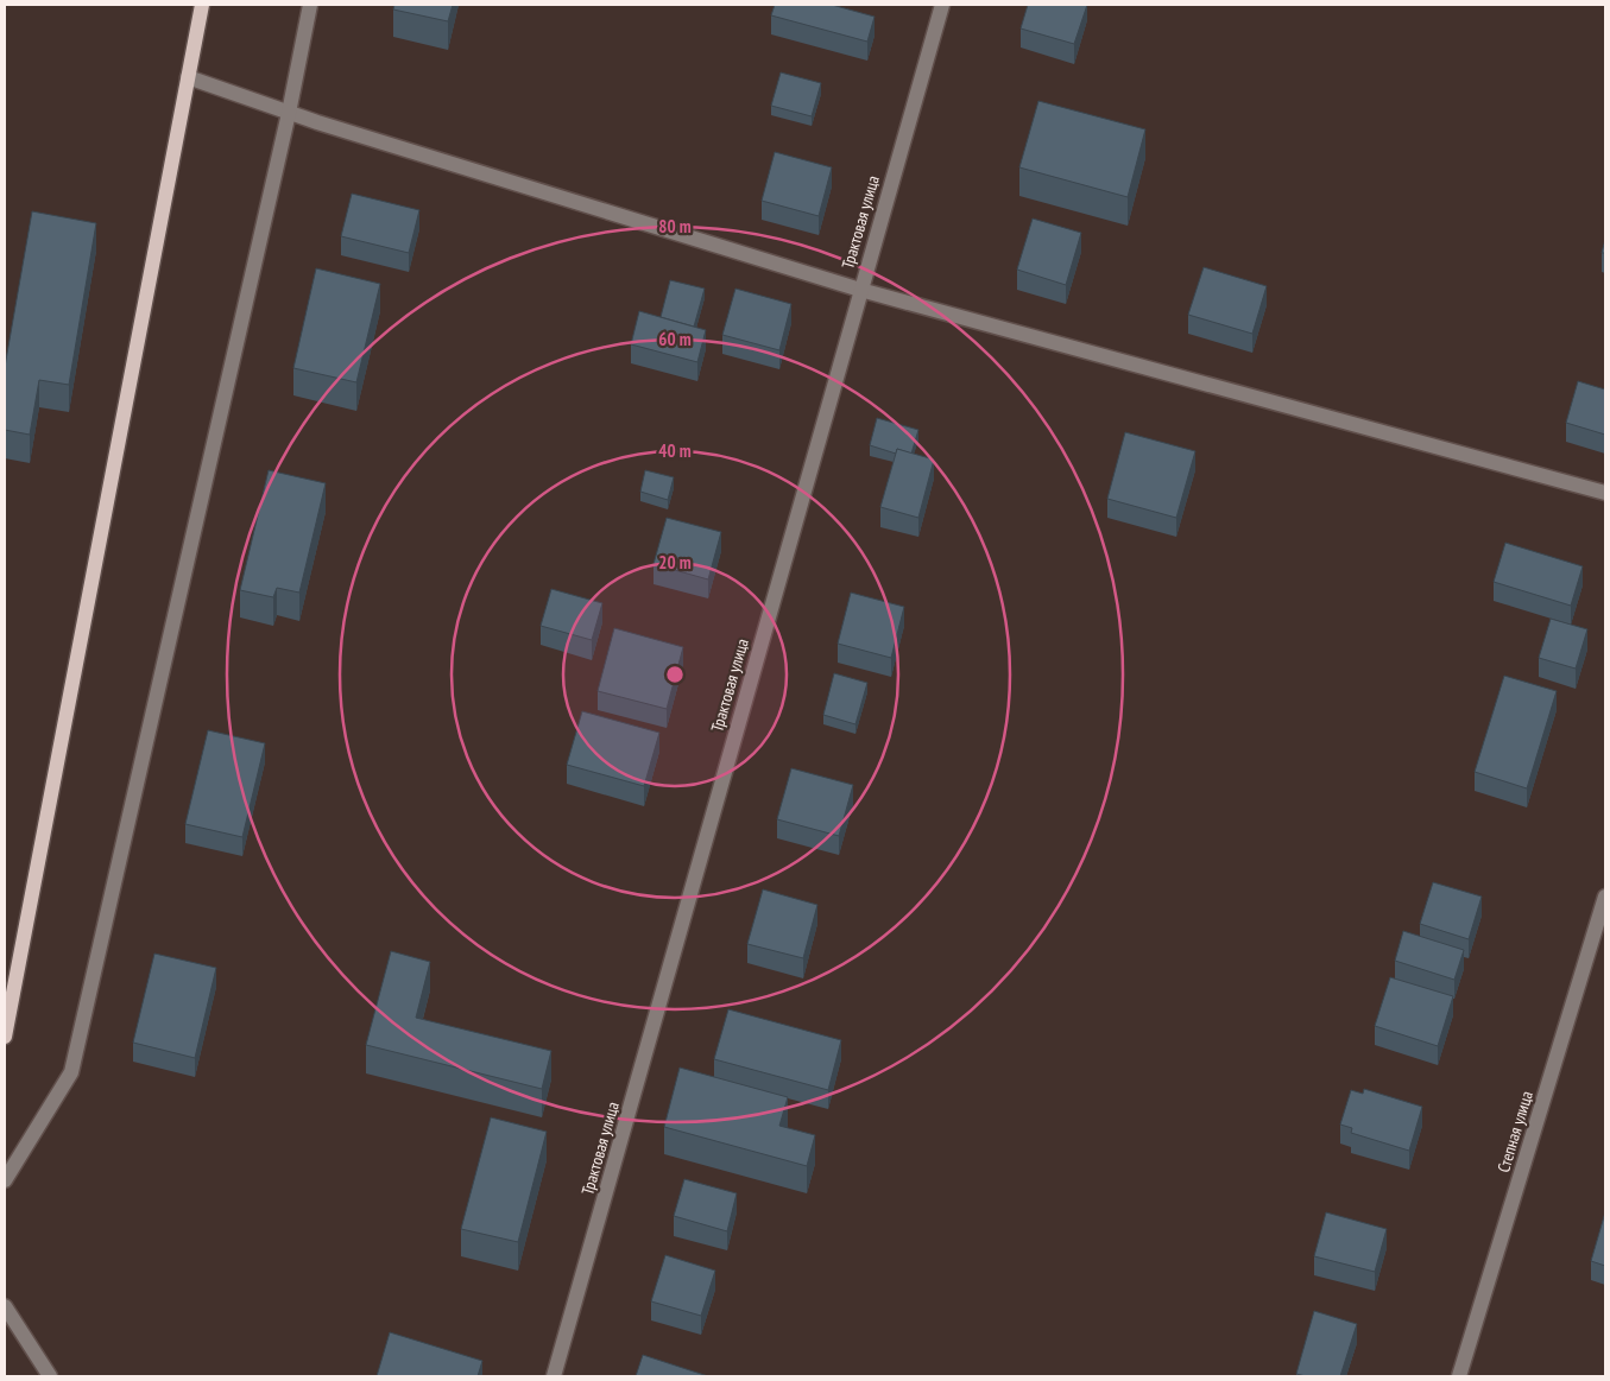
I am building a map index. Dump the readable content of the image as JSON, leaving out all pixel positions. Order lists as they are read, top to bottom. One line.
{"streets":{"street":["Трактовая улица","Степная улица"]},"rings":["80 m","60 m","40 m","20 m"]}
